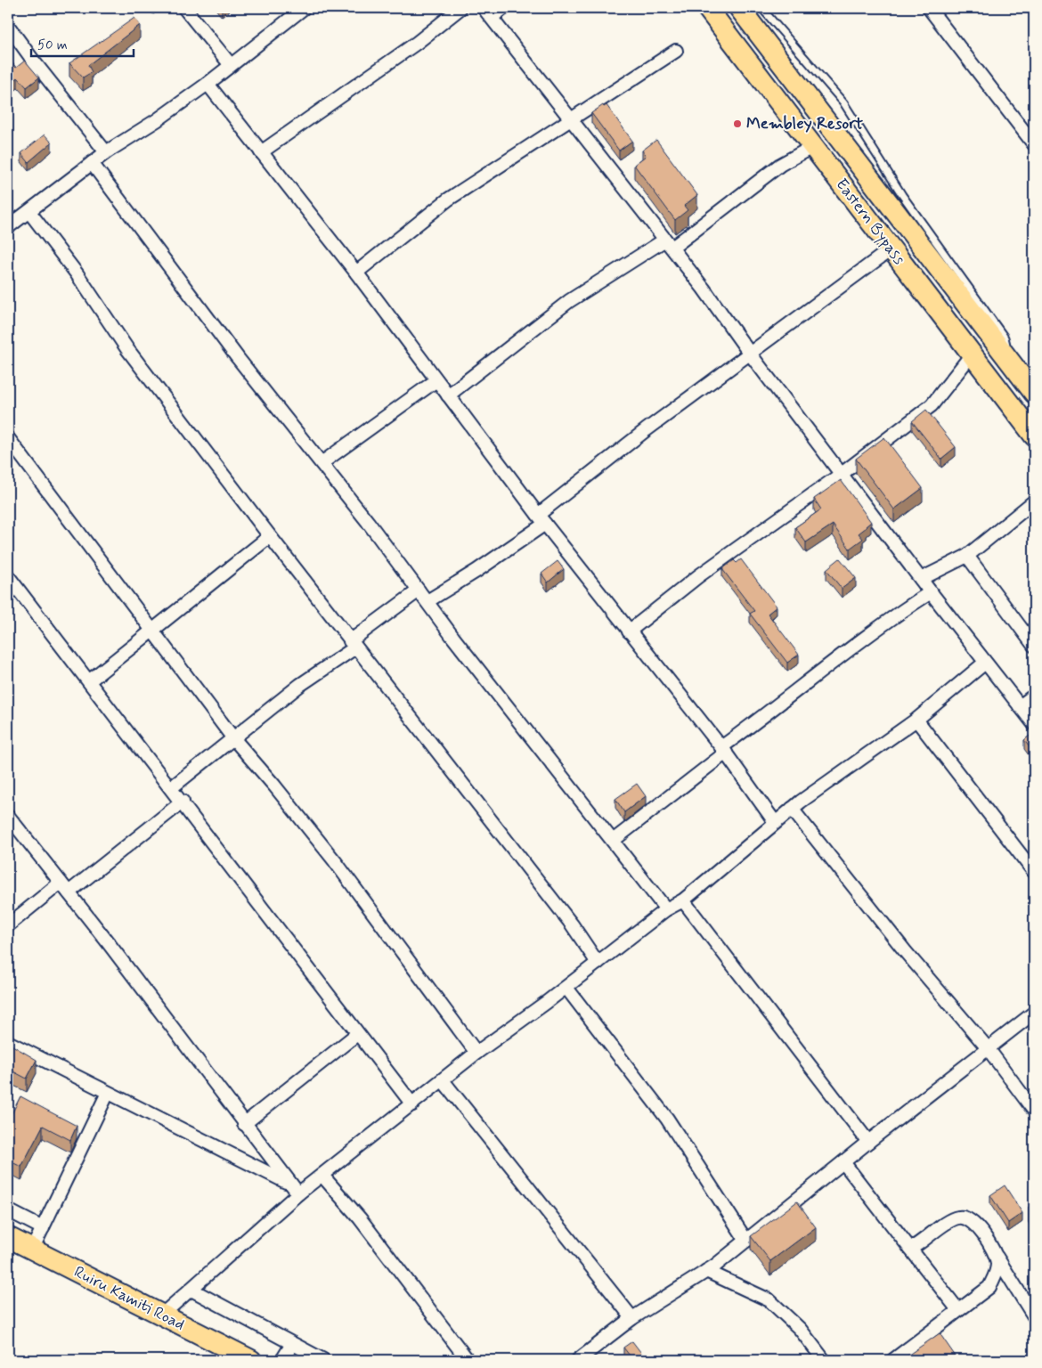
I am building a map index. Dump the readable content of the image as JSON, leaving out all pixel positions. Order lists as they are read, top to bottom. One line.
{"streets":{"main road":["Eastern Bypass","Ruiru Kamiti Road"]},"places":["Membley Resort"],"scale_bar":"50 m"}
